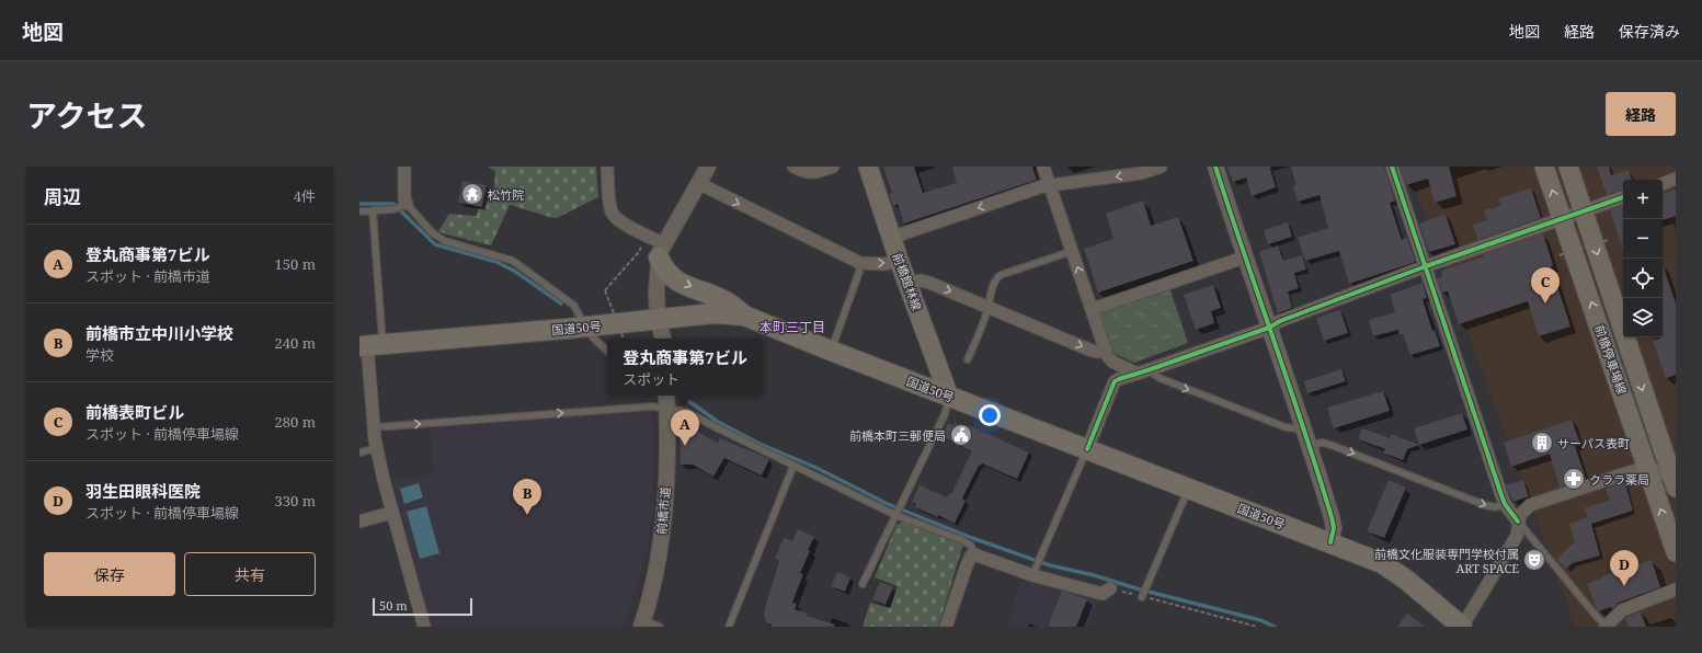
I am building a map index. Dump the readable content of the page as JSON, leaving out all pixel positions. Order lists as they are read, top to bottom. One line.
{"streets":{"highway":["国道50号"],"main road":["前橋館林線","前橋停車場線"],"street":["前橋市道"]},"crossings":[["前橋館林線","国道50号"]],"districts":["本町三丁目"],"places":{"temple":["松竹院"],"public building":["前橋本町三郵便局"],"building":["サーパス表町"],"pharmacy":["クララ薬局"],"theatre":["前橋文化服装専門学校付属 ART SPACE"]},"scale_bar":"50 m","page":{"header":"地図","nav":["地図","経路","保存済み"],"title":"アクセス","buttons":["経路",["保存","共有"]],"heading":["周辺","4件"],"map_buttons":["+","−"],"list":[{"mark":"A","name":"登丸商事第7ビル","note":"スポット · 前橋市道","value":"150 m"},{"mark":"B","name":"前橋市立中川小学校","note":"学校","value":"240 m"},{"mark":"C","name":"前橋表町ビル","note":"スポット · 前橋停車場線","value":"280 m"},{"mark":"D","name":"羽生田眼科医院","note":"スポット · 前橋停車場線","value":"330 m"}],"pins":["C","A","B","D"],"popup":["登丸商事第7ビル","スポット"],"scale":"50 m"}}
